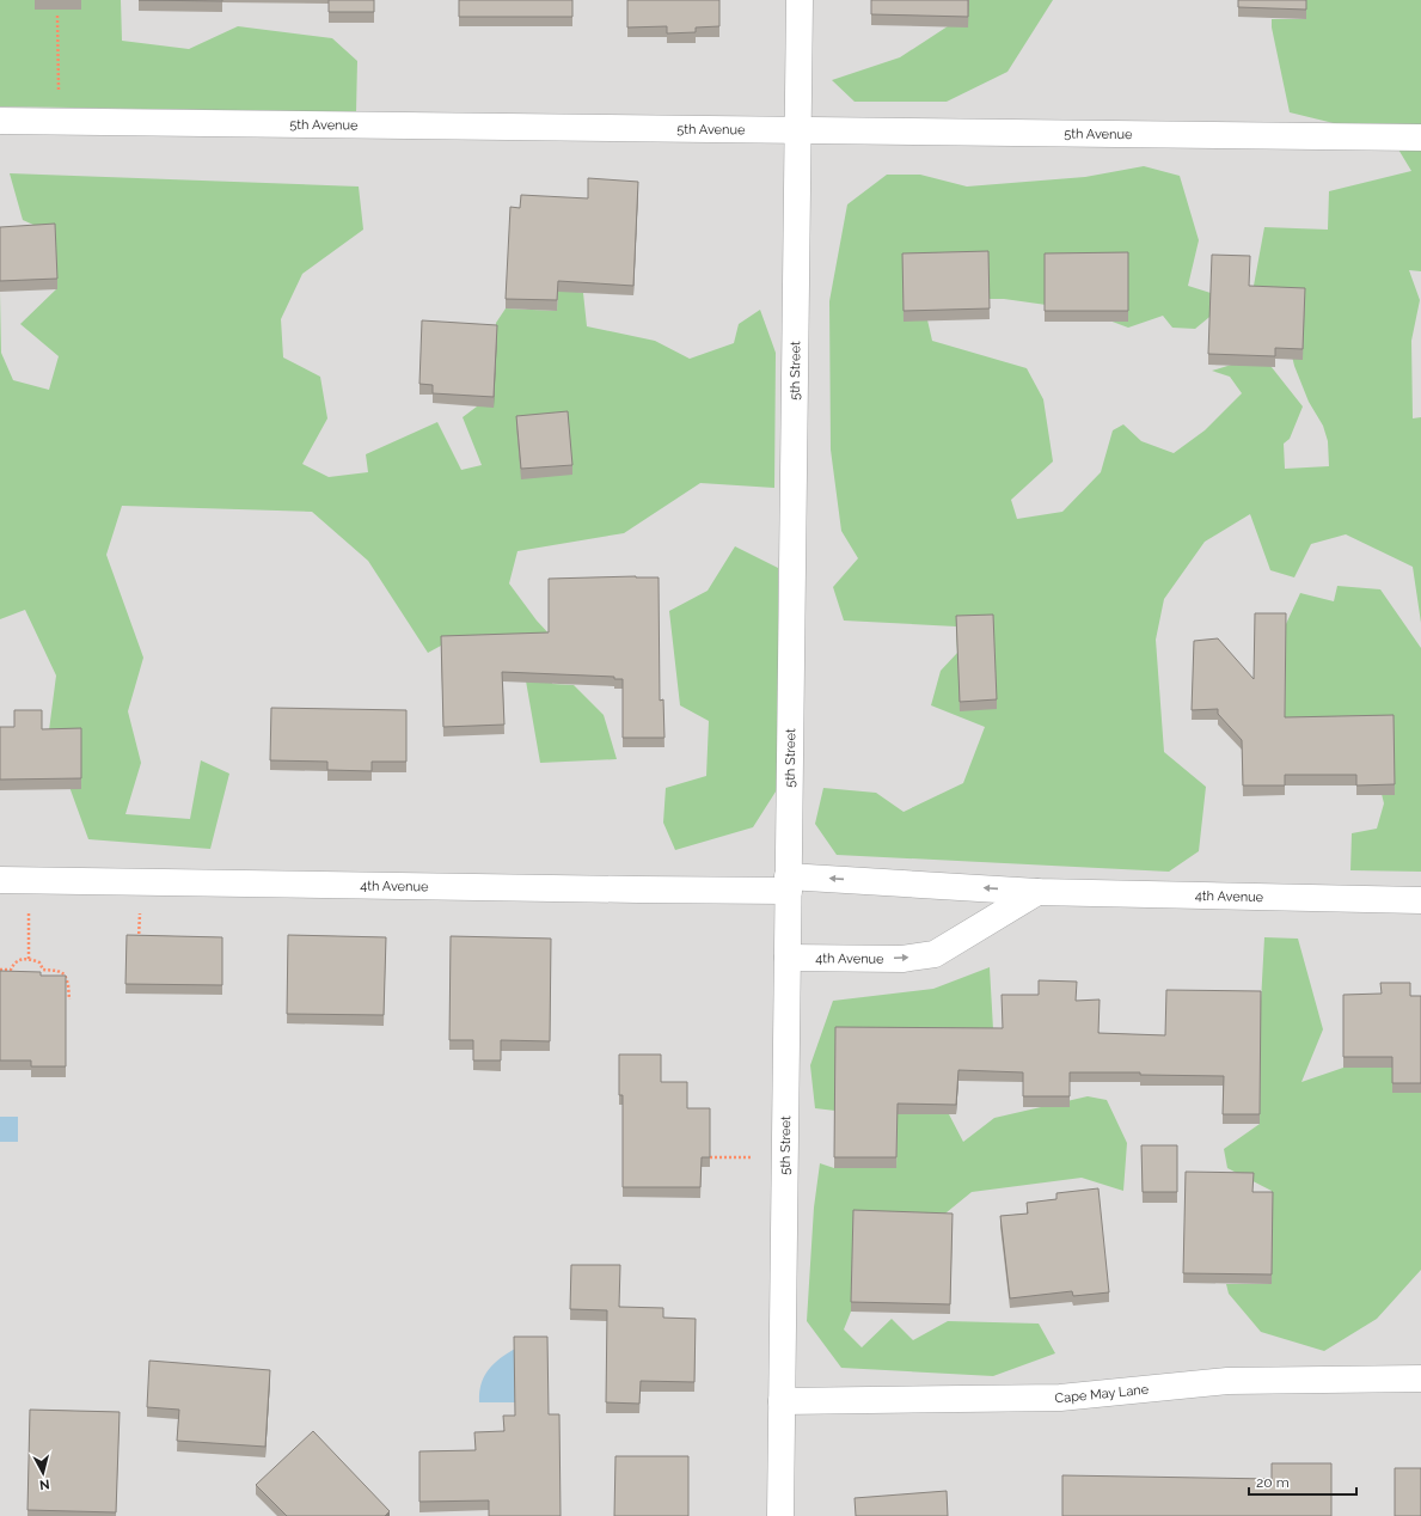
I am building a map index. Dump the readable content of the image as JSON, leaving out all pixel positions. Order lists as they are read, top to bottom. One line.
{"streets":{"street":["5th Avenue","5th Street","4th Avenue","Cape May Lane"]},"crossings":[["5th Avenue","5th Street"],["5th Street","4th Avenue"],["5th Street","Cape May Lane"]],"scale_bar":"20 m","north":"bottom"}
